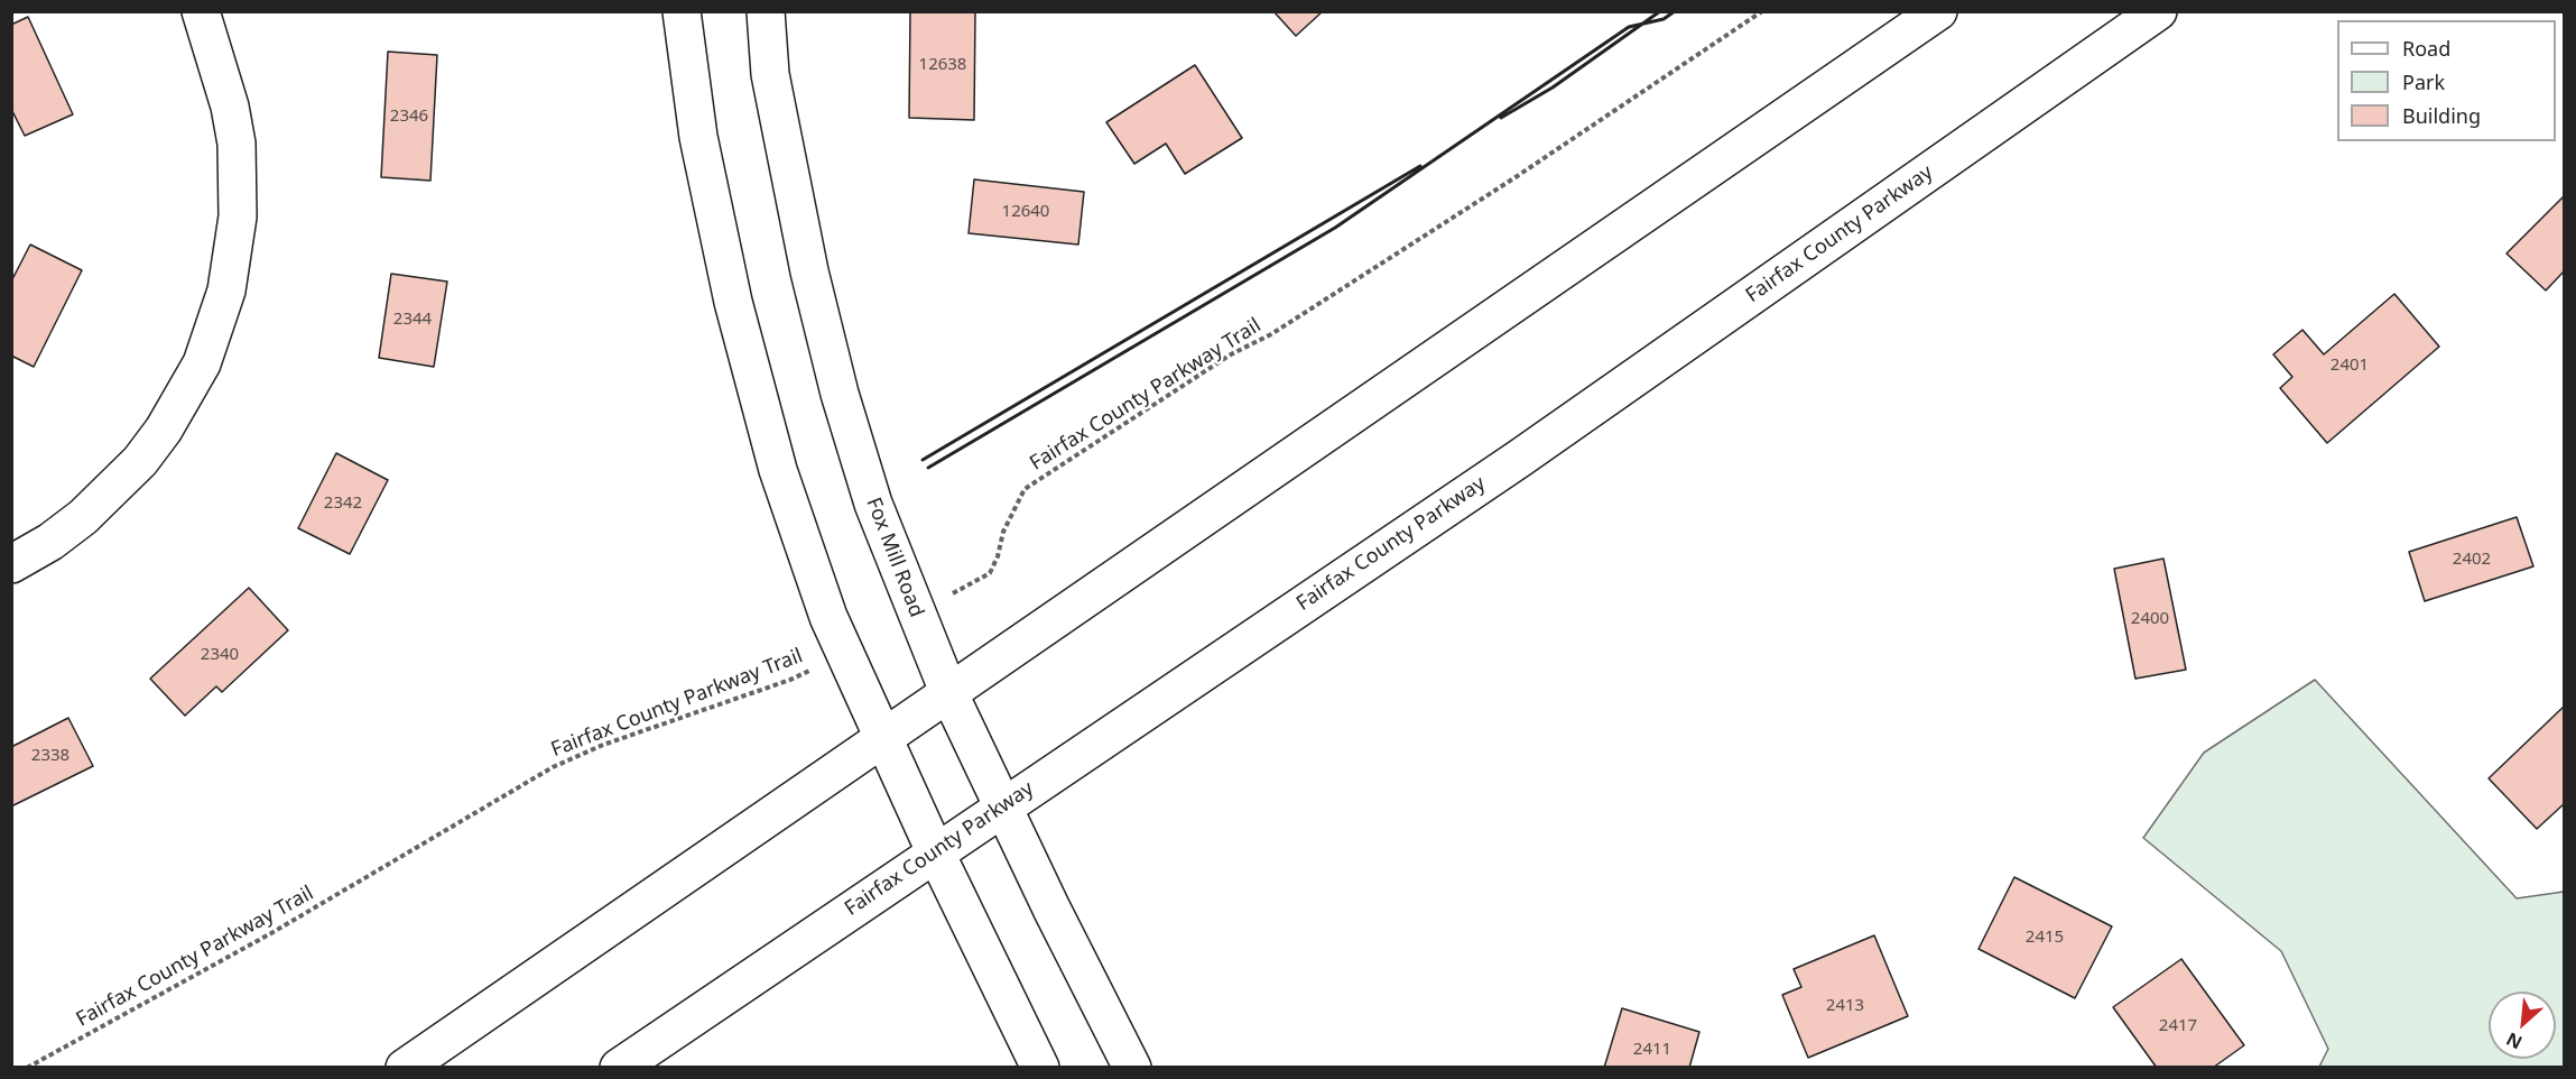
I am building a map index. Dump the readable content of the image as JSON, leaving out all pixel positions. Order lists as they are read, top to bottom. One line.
{"streets":{"main road":["Fairfax County Parkway","Fox Mill Road"],"path":["Fairfax County Parkway Trail"]},"crossings":[["Fairfax County Parkway","Fox Mill Road"],["Fairfax County Parkway Trail","Fox Mill Road"]],"house_numbers":["12638","2346","12640","2344","2401","2342","2402","2400","2340","2338","2415","2413","2417","2411"],"legend":["Road","Park","Building"],"north":"bottom left"}
